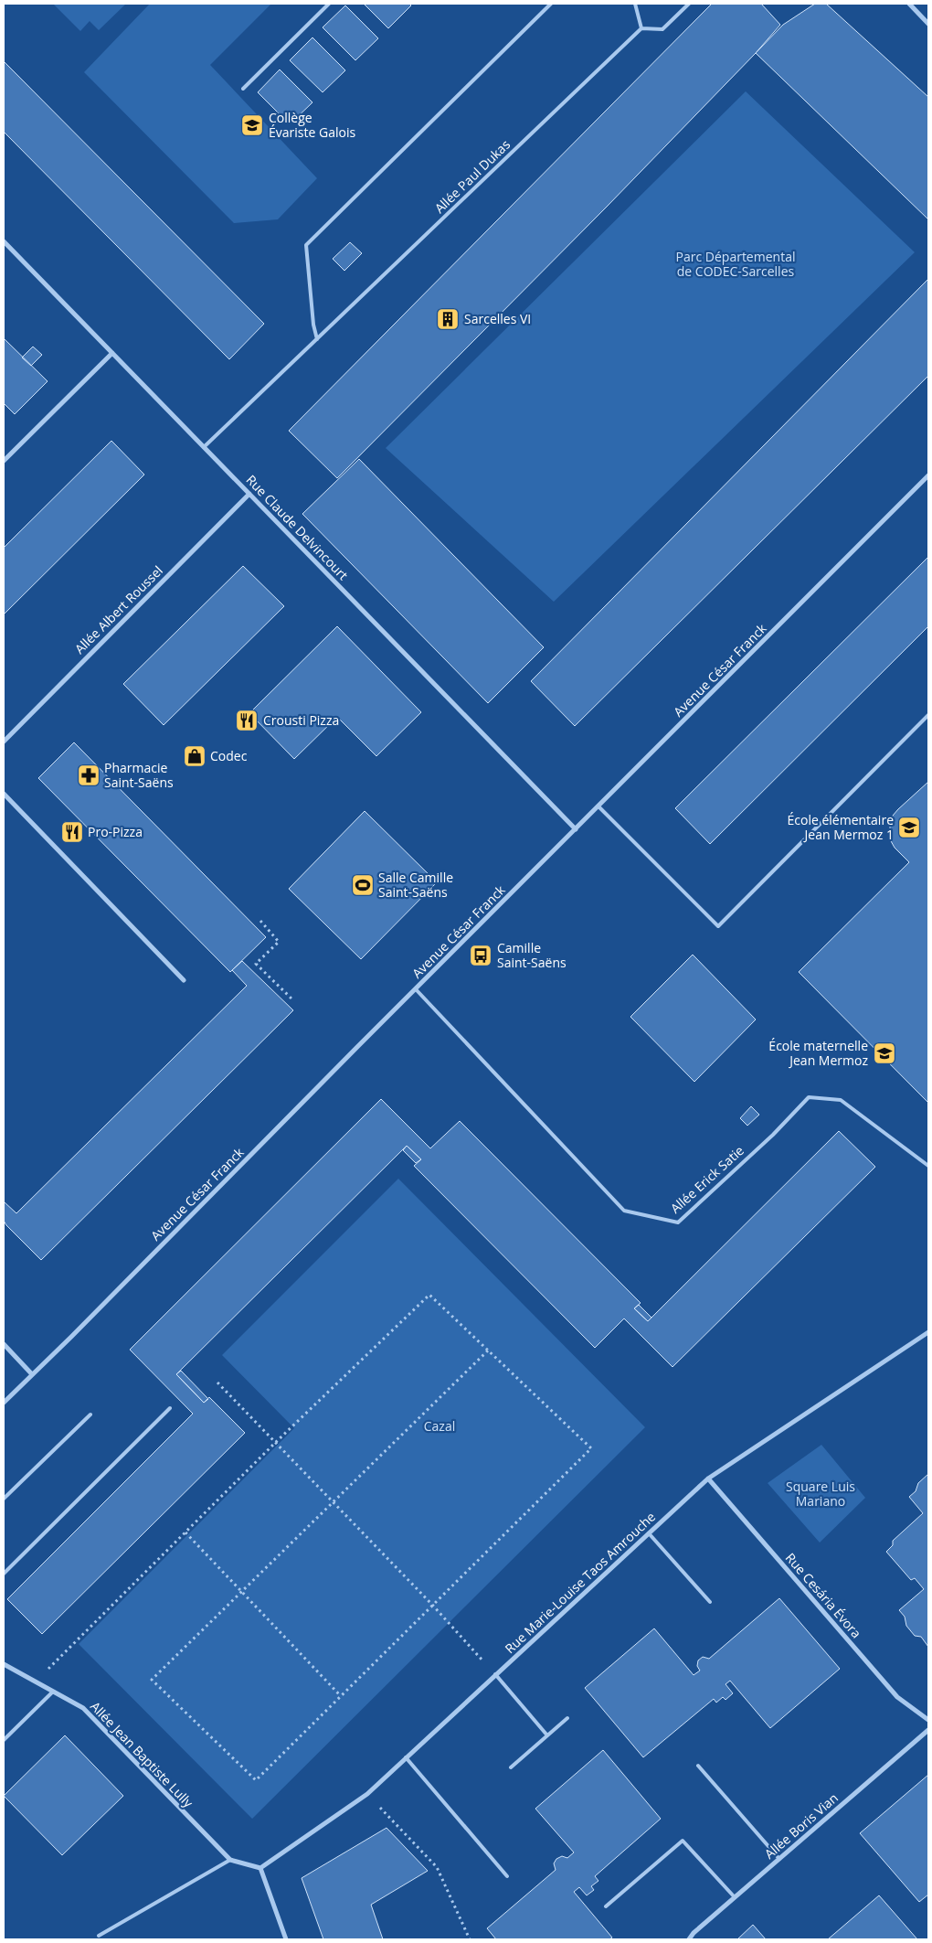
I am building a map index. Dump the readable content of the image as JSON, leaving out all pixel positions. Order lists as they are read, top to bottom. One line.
{"streets":{"street":["Rue Claude Delvincourt","Allée Albert Roussel","Avenue César Franck","Rue Marie-Louise Taos Amrouche","Rue Cesária Évora","Allée Jean Baptiste Lully","Allée Boris Vian"],"lane":["Allée Paul Dukas","Allée Erick Satie"]},"crossings":[["Allée Paul Dukas","Rue Claude Delvincourt"],["Rue Claude Delvincourt","Allée Albert Roussel"],["Rue Claude Delvincourt","Avenue César Franck"],["Avenue César Franck","Allée Erick Satie"],["Rue Marie-Louise Taos Amrouche","Rue Cesária Évora"]],"parks":["Parc Départemental de CODEC-Sarcelles","Cazal","Square Luis Mariano"],"places":{"school or university":["Collège Évariste Galois","École élémentaire Jean Mermoz 1","École maternelle Jean Mermoz"],"building":["Sarcelles VI"],"restaurant":["Crousti Pizza","Pro-Pizza"],"shop":["Codec"],"pharmacy":["Pharmacie Saint-Saëns"],"sports":["Salle Camille Saint-Saëns"],"bus stop":["Camille Saint-Saëns"]}}
